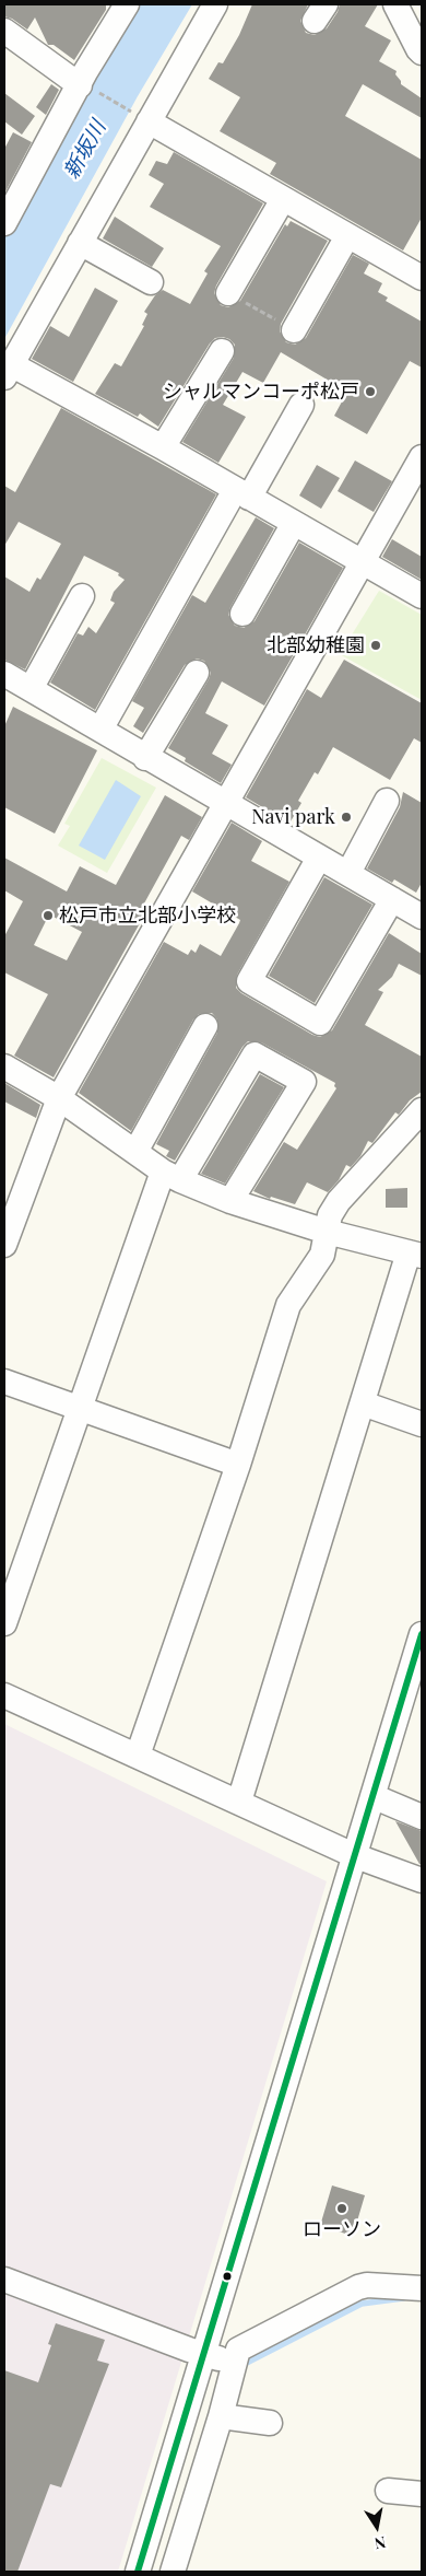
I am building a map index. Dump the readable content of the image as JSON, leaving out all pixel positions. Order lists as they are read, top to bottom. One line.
{"water":["新坂川"],"places":["シャルマンコーポ松戸","北部幼稚園","Navi park","松戸市立北部小学校","ローソン"],"north":"bottom"}
